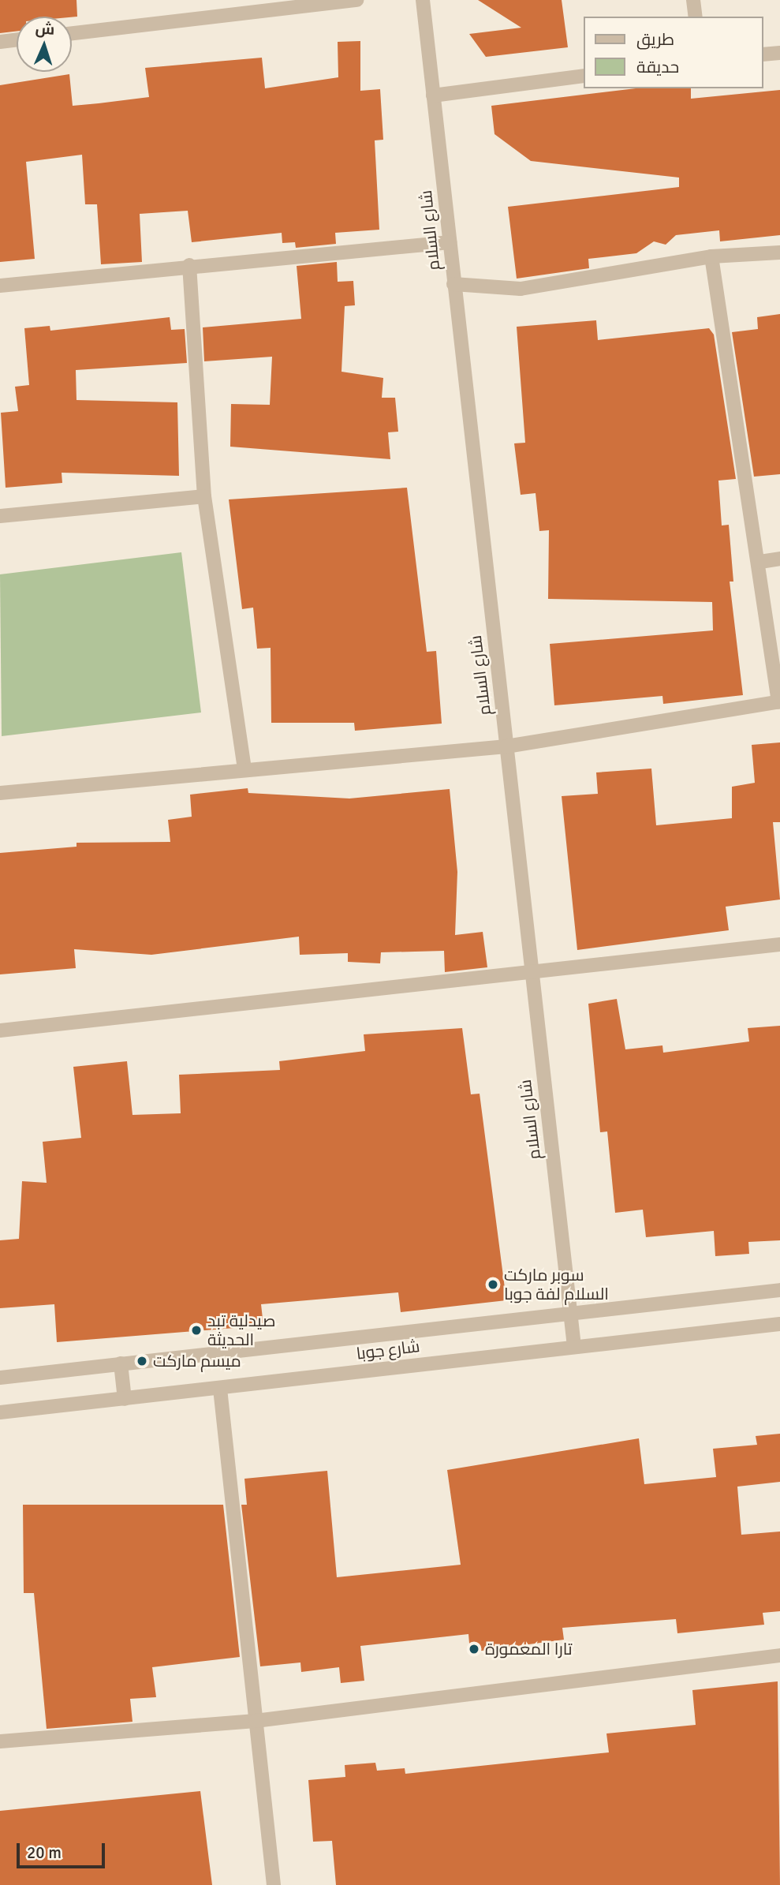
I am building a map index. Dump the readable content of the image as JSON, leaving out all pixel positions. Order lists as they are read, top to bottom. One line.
{"streets":{"street":["شارع السلام","شارع جوبا"]},"crossings":[["شارع السلام","شارع جوبا"]],"places":["سوبر ماركت السلام لفة جوبا","صيدلية تبد الحديثة","ميسم ماركت","تارا المعمورة"],"legend":["طريق","حديقة"],"scale_bar":"20 m","north":"top"}
